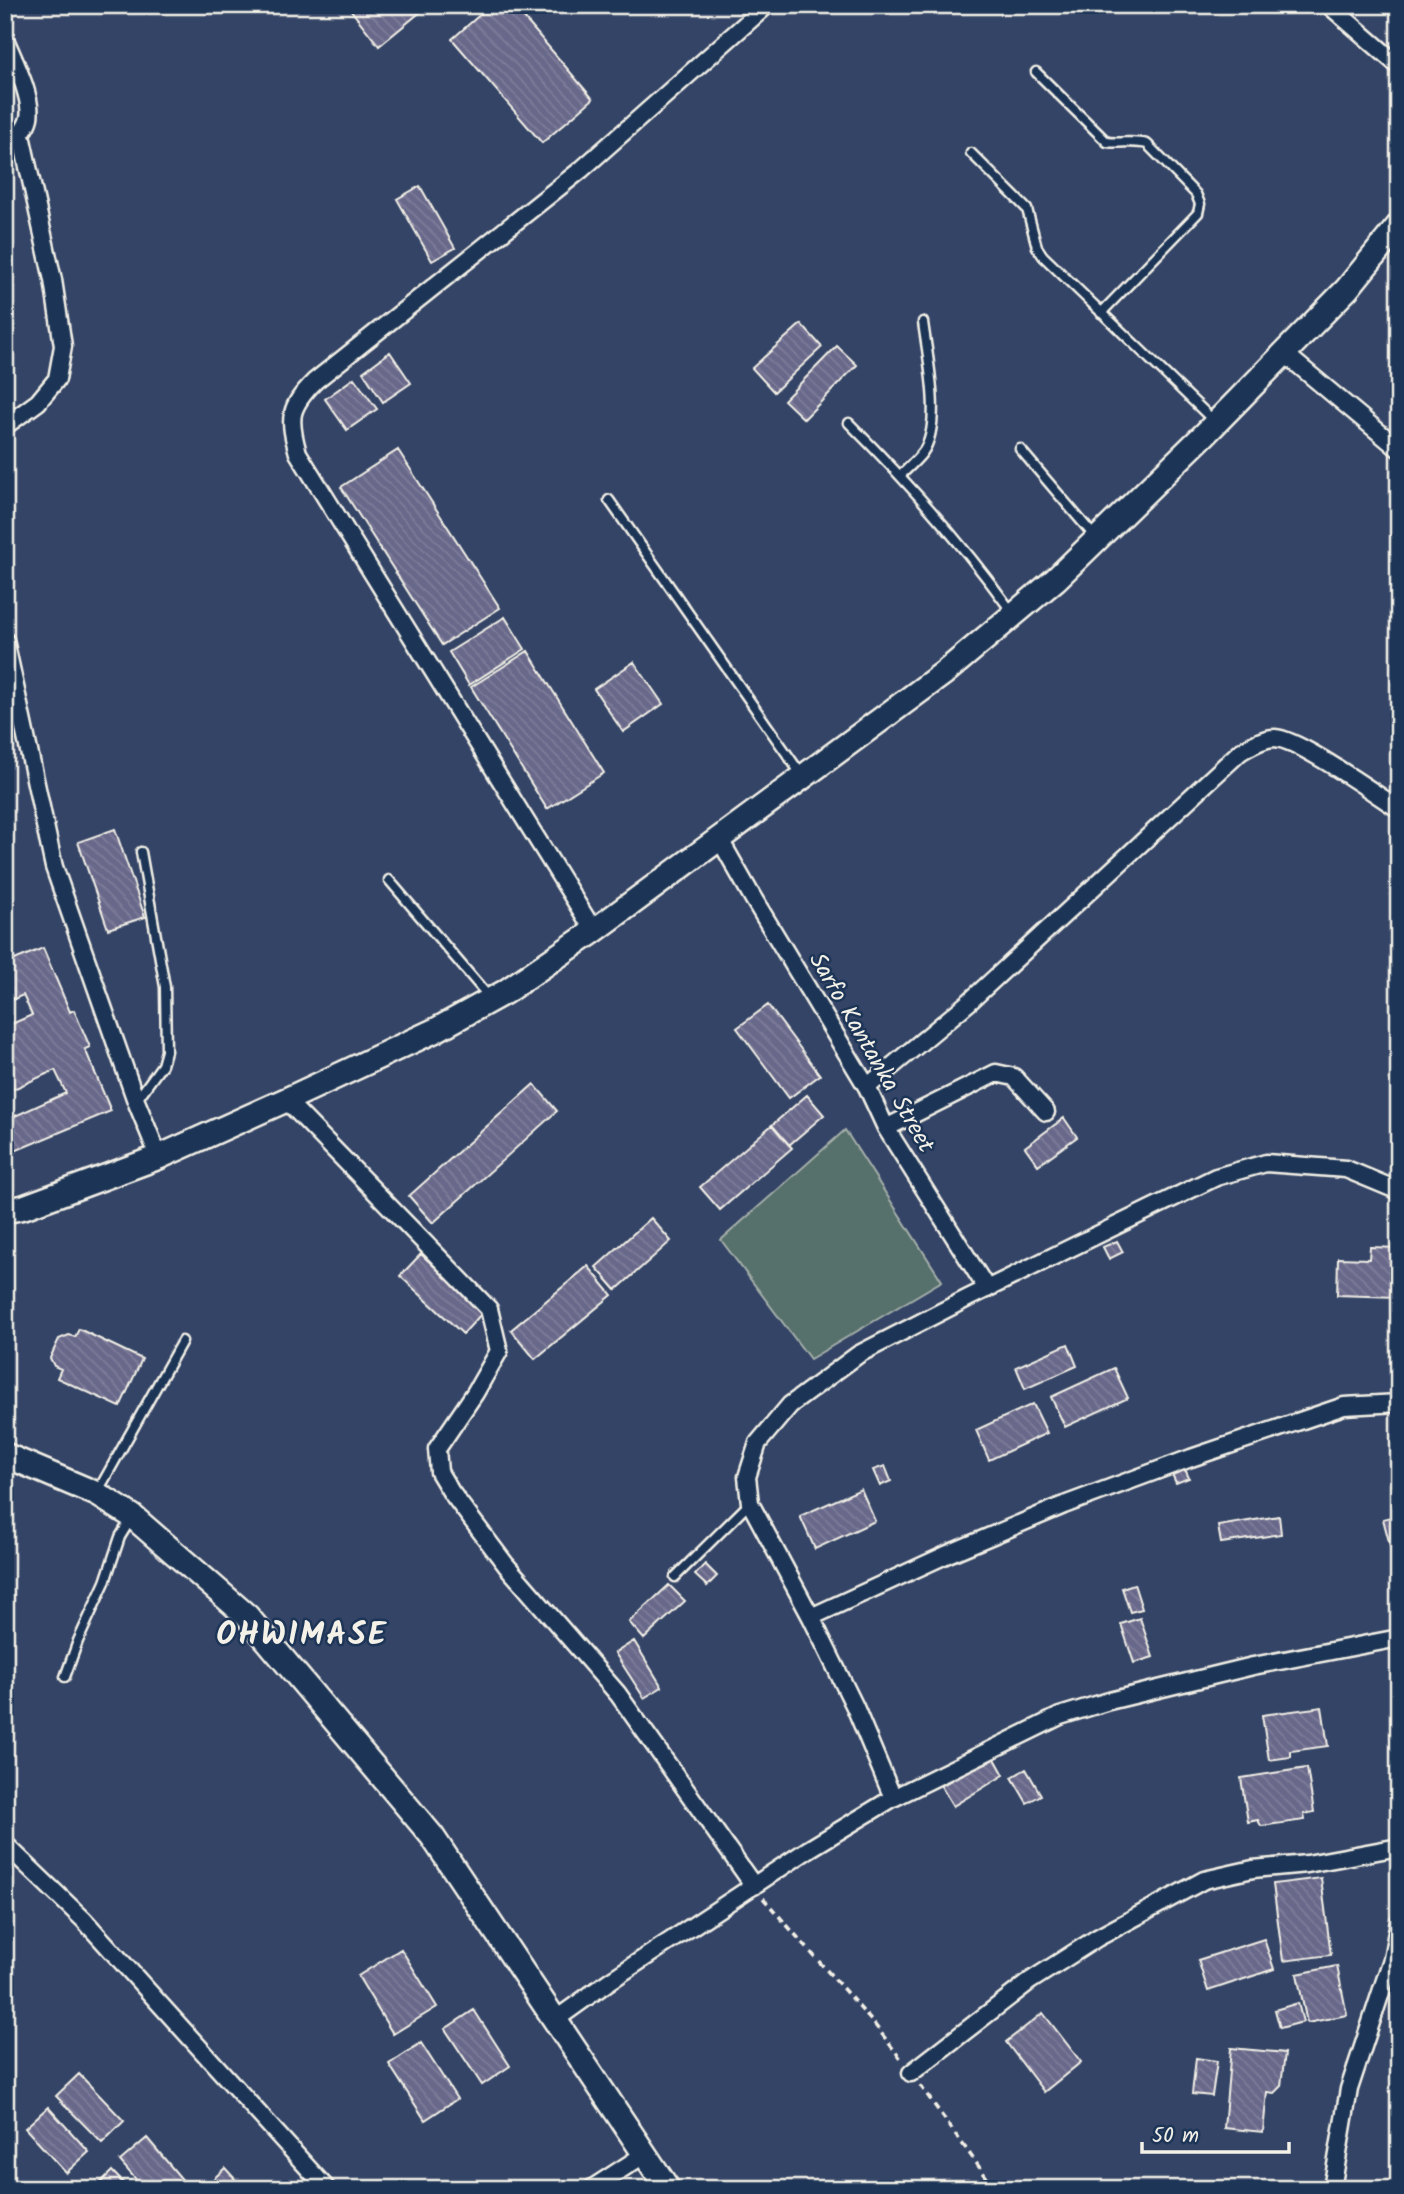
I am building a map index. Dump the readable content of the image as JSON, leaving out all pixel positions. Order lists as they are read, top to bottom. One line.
{"streets":{"street":["Sarfo Kantanka Street"]},"districts":["OHWIMASE"],"scale_bar":"50 m"}
